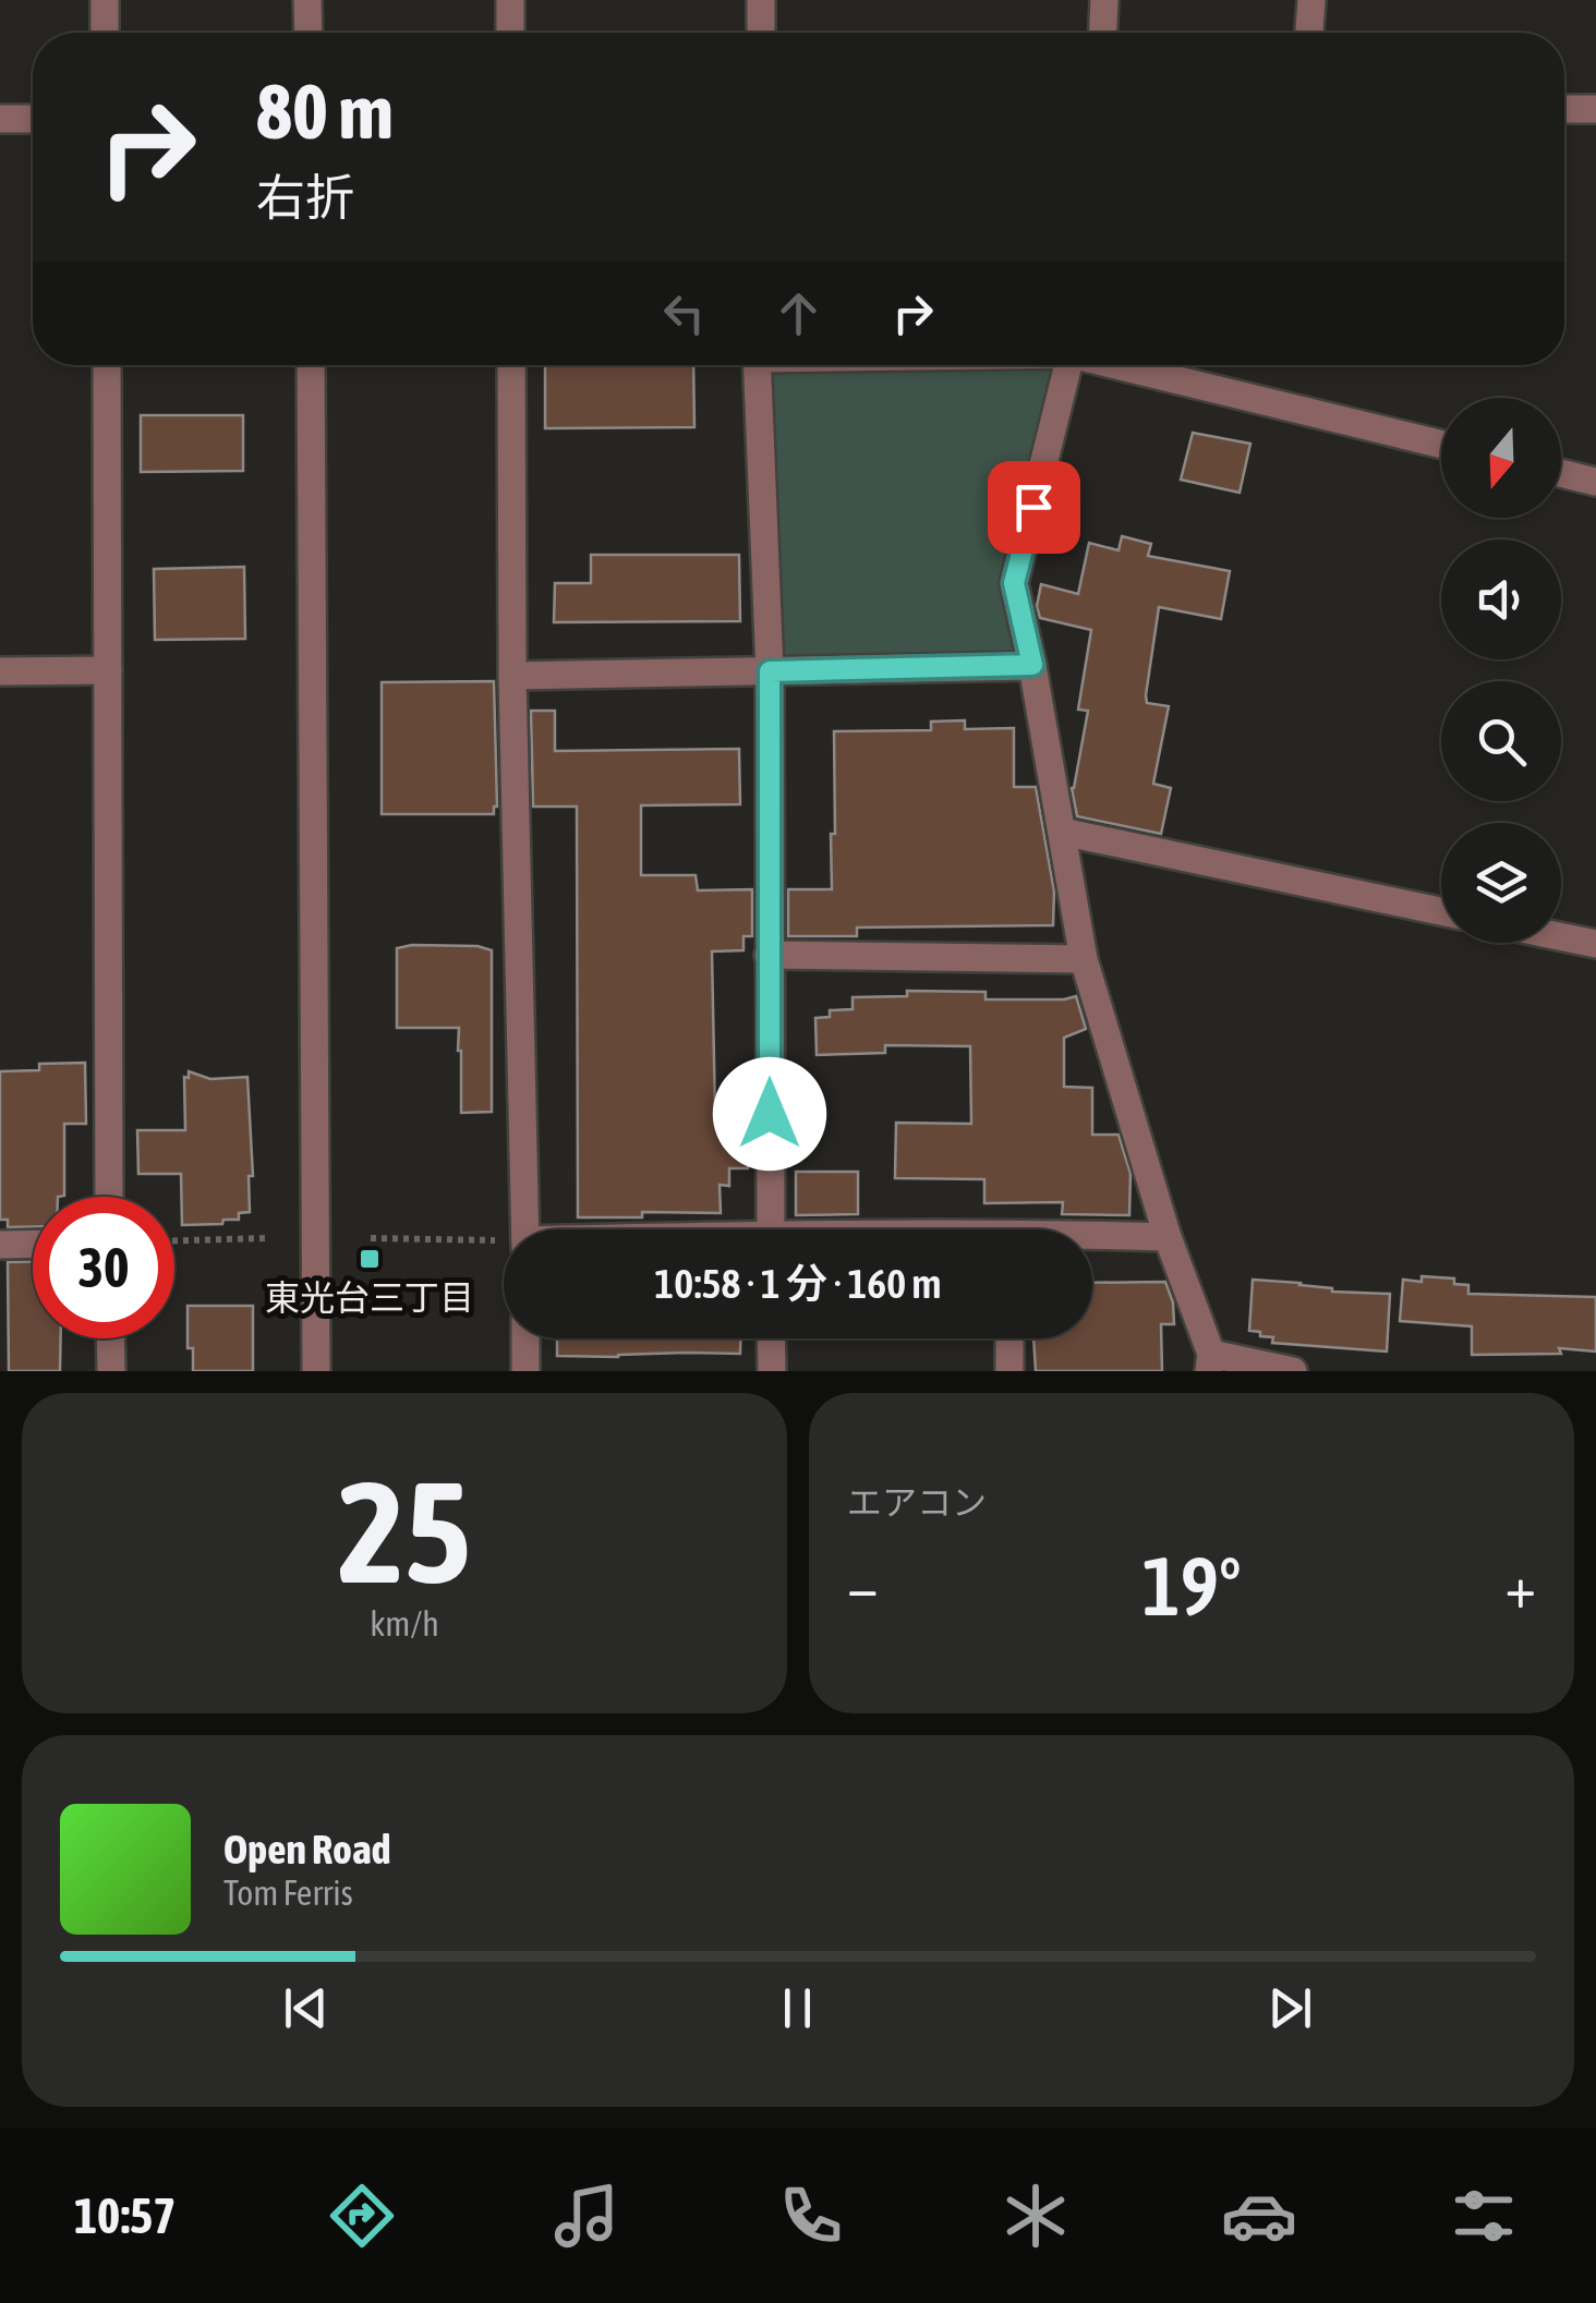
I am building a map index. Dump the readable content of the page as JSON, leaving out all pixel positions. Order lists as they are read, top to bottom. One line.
{"places":{"transit":["東光台三丁目"]},"north":"bottom","page":{"turn":["80 m","右折"],"limit":"30","trip":"10:58 · 1 分 · 160 m","tile":[["25","km/h"],"エアコン"],"heat":["−","19°","+"],"song":["Open Road","Tom Ferris"],"tabs":"10:57"}}
